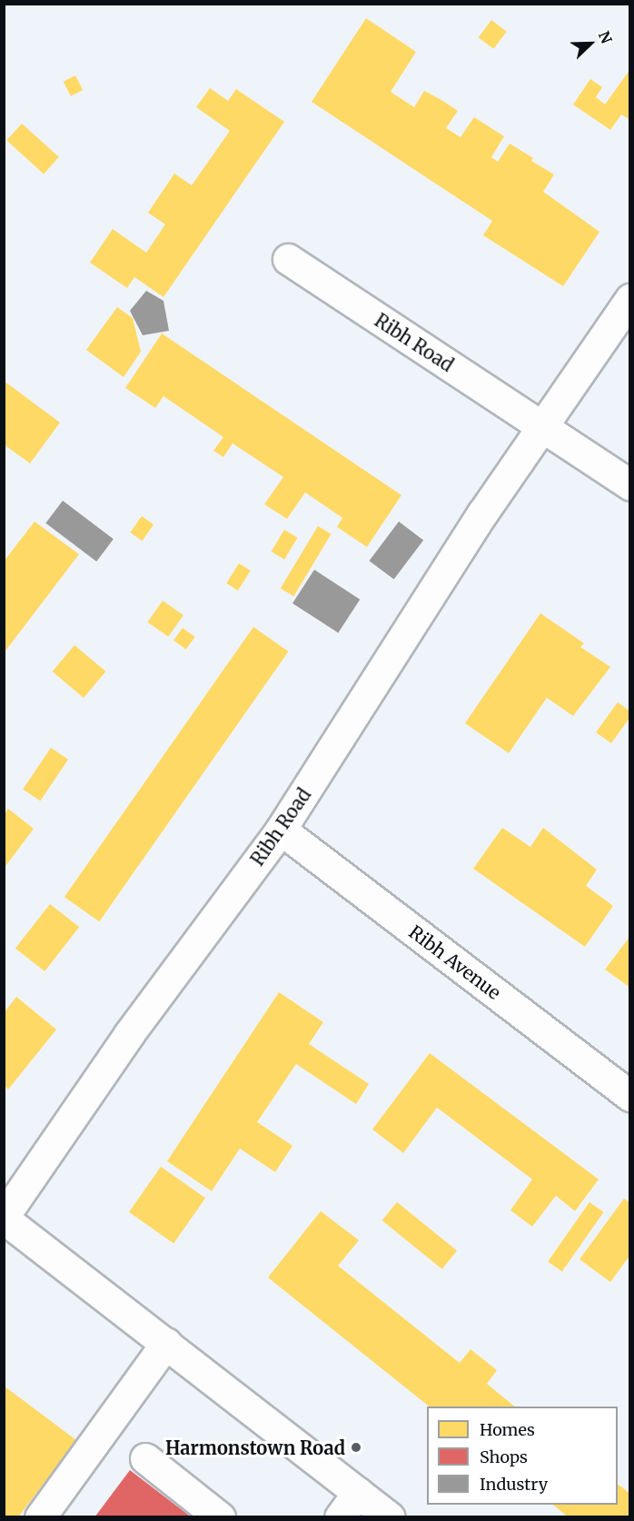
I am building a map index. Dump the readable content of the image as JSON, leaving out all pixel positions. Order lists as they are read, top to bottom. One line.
{"streets":{"street":["Ribh Road","Ribh Avenue"]},"crossings":[["Ribh Road","Ribh Avenue"]],"places":["Harmonstown Road"],"legend":["Homes","Shops","Industry"],"north":"top right"}
